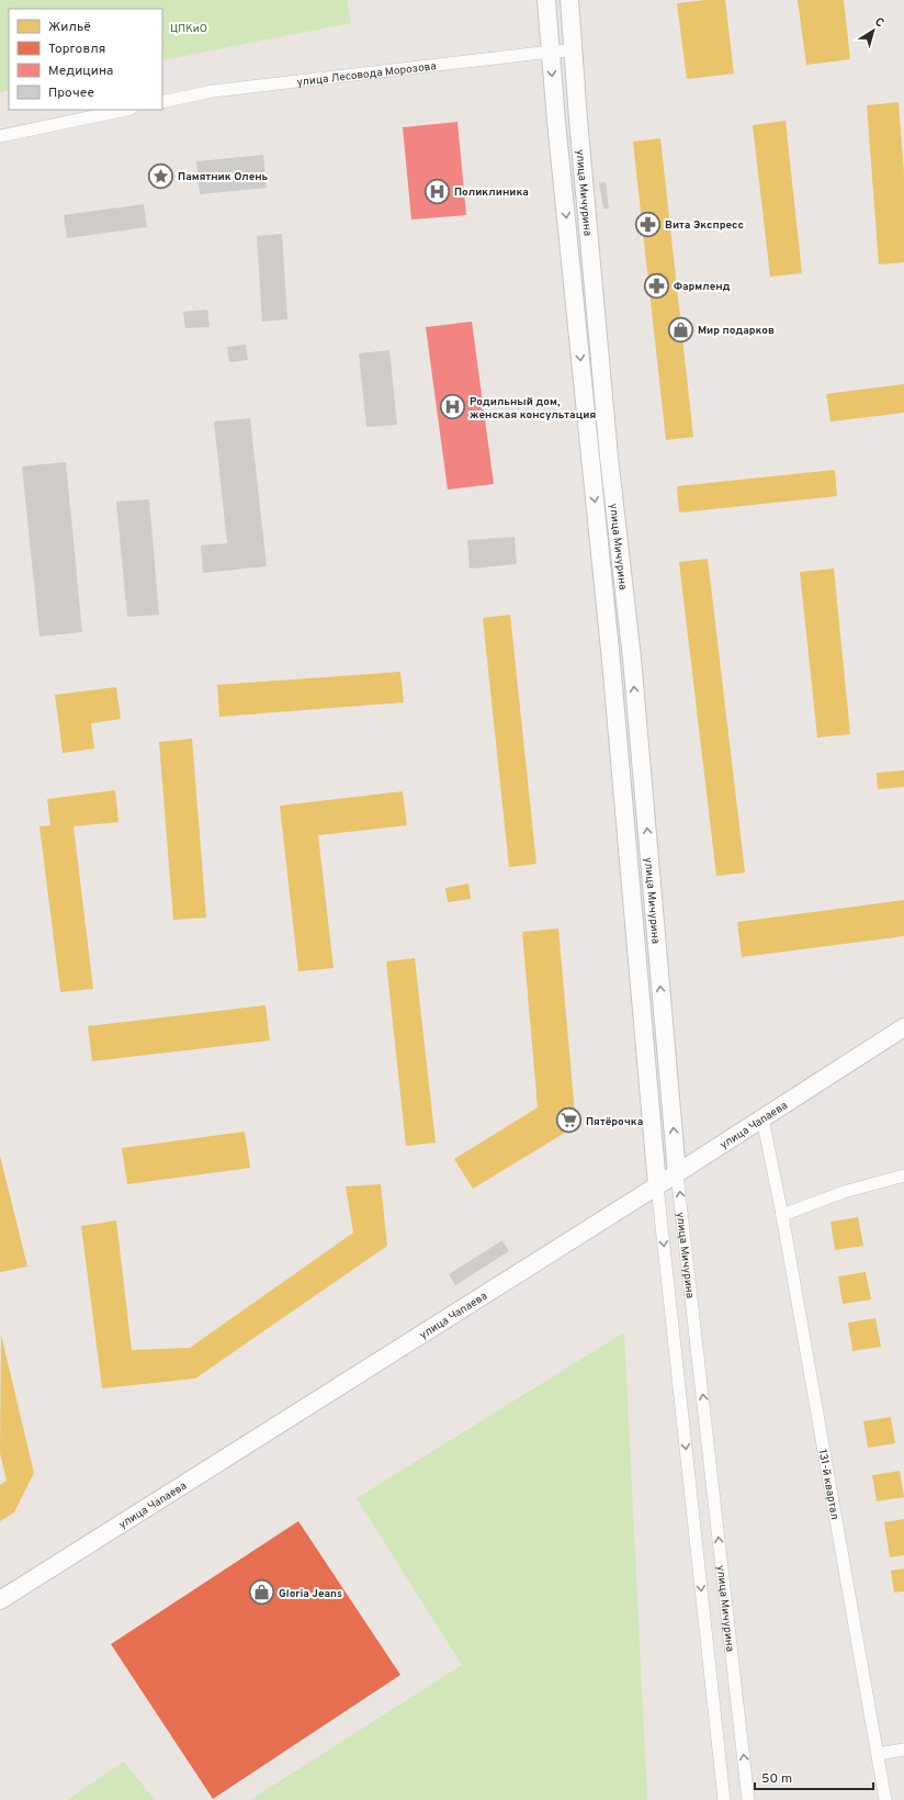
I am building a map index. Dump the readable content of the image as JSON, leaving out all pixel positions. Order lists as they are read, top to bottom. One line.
{"streets":{"street":["улица Лесовода Морозова","улица Мичурина","улица Чапаева","131-й квартал"]},"crossings":[["улица Лесовода Морозова","улица Мичурина"],["улица Мичурина","улица Чапаева"],["улица Чапаева","131-й квартал"]],"parks":["ЦПКиО"],"places":{"place":["Памятник Олень"],"hospital":["Поликлиника","Родильный дом, женская консультация"],"pharmacy":["Вита Экспресс","Фармленд"],"shop":["Мир подарков","Gloria Jeans"],"supermarket":["Пятёрочка"]},"legend":["Жильё","Торговля","Медицина","Прочее"],"scale_bar":"50 m","north":"top right"}
